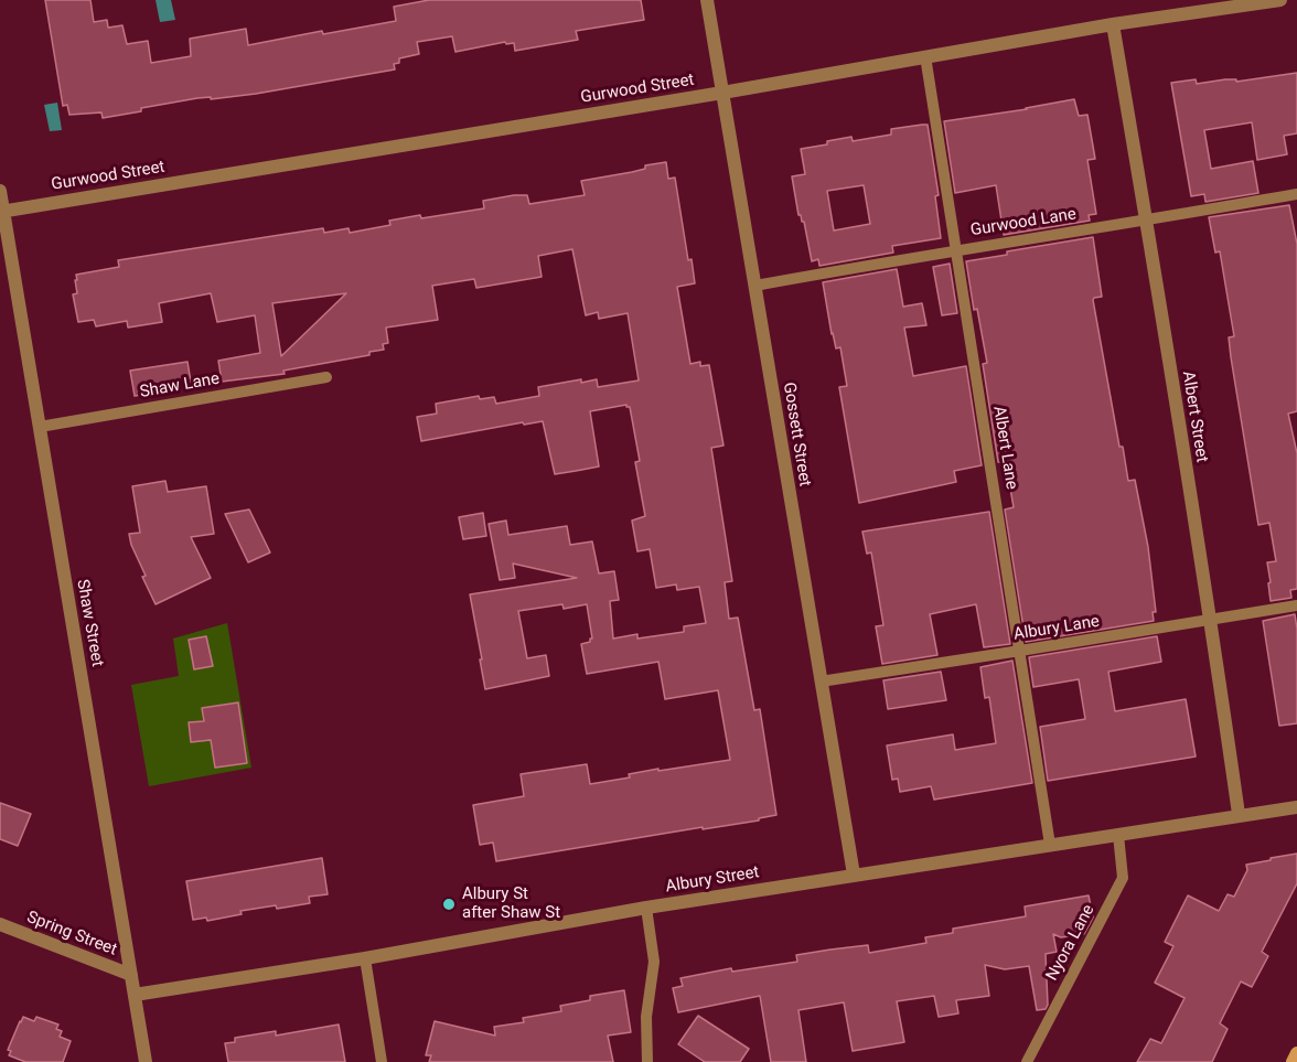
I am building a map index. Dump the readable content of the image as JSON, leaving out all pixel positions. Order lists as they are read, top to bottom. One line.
{"streets":{"street":["Gurwood Street","Albert Street","Gossett Street","Shaw Street","Albury Street","Spring Street"],"lane":["Gurwood Lane","Shaw Lane","Albert Lane","Albury Lane","Nyora Lane"]},"crossings":[["Gurwood Street","Albert Street"],["Gurwood Street","Gossett Street"],["Gurwood Street","Albert Lane"],["Gurwood Street","Shaw Street"],["Gurwood Lane","Albert Street"],["Gurwood Lane","Gossett Street"],["Gurwood Lane","Albert Lane"],["Shaw Lane","Shaw Street"],["Albert Street","Albury Lane"],["Albert Street","Albury Street"],["Gossett Street","Albury Lane"],["Gossett Street","Albury Street"],["Albert Lane","Albury Lane"],["Albert Lane","Albury Street"],["Shaw Street","Albury Street"],["Shaw Street","Spring Street"],["Albury Street","Nyora Lane"]],"places":["Albury St after Shaw St"]}
